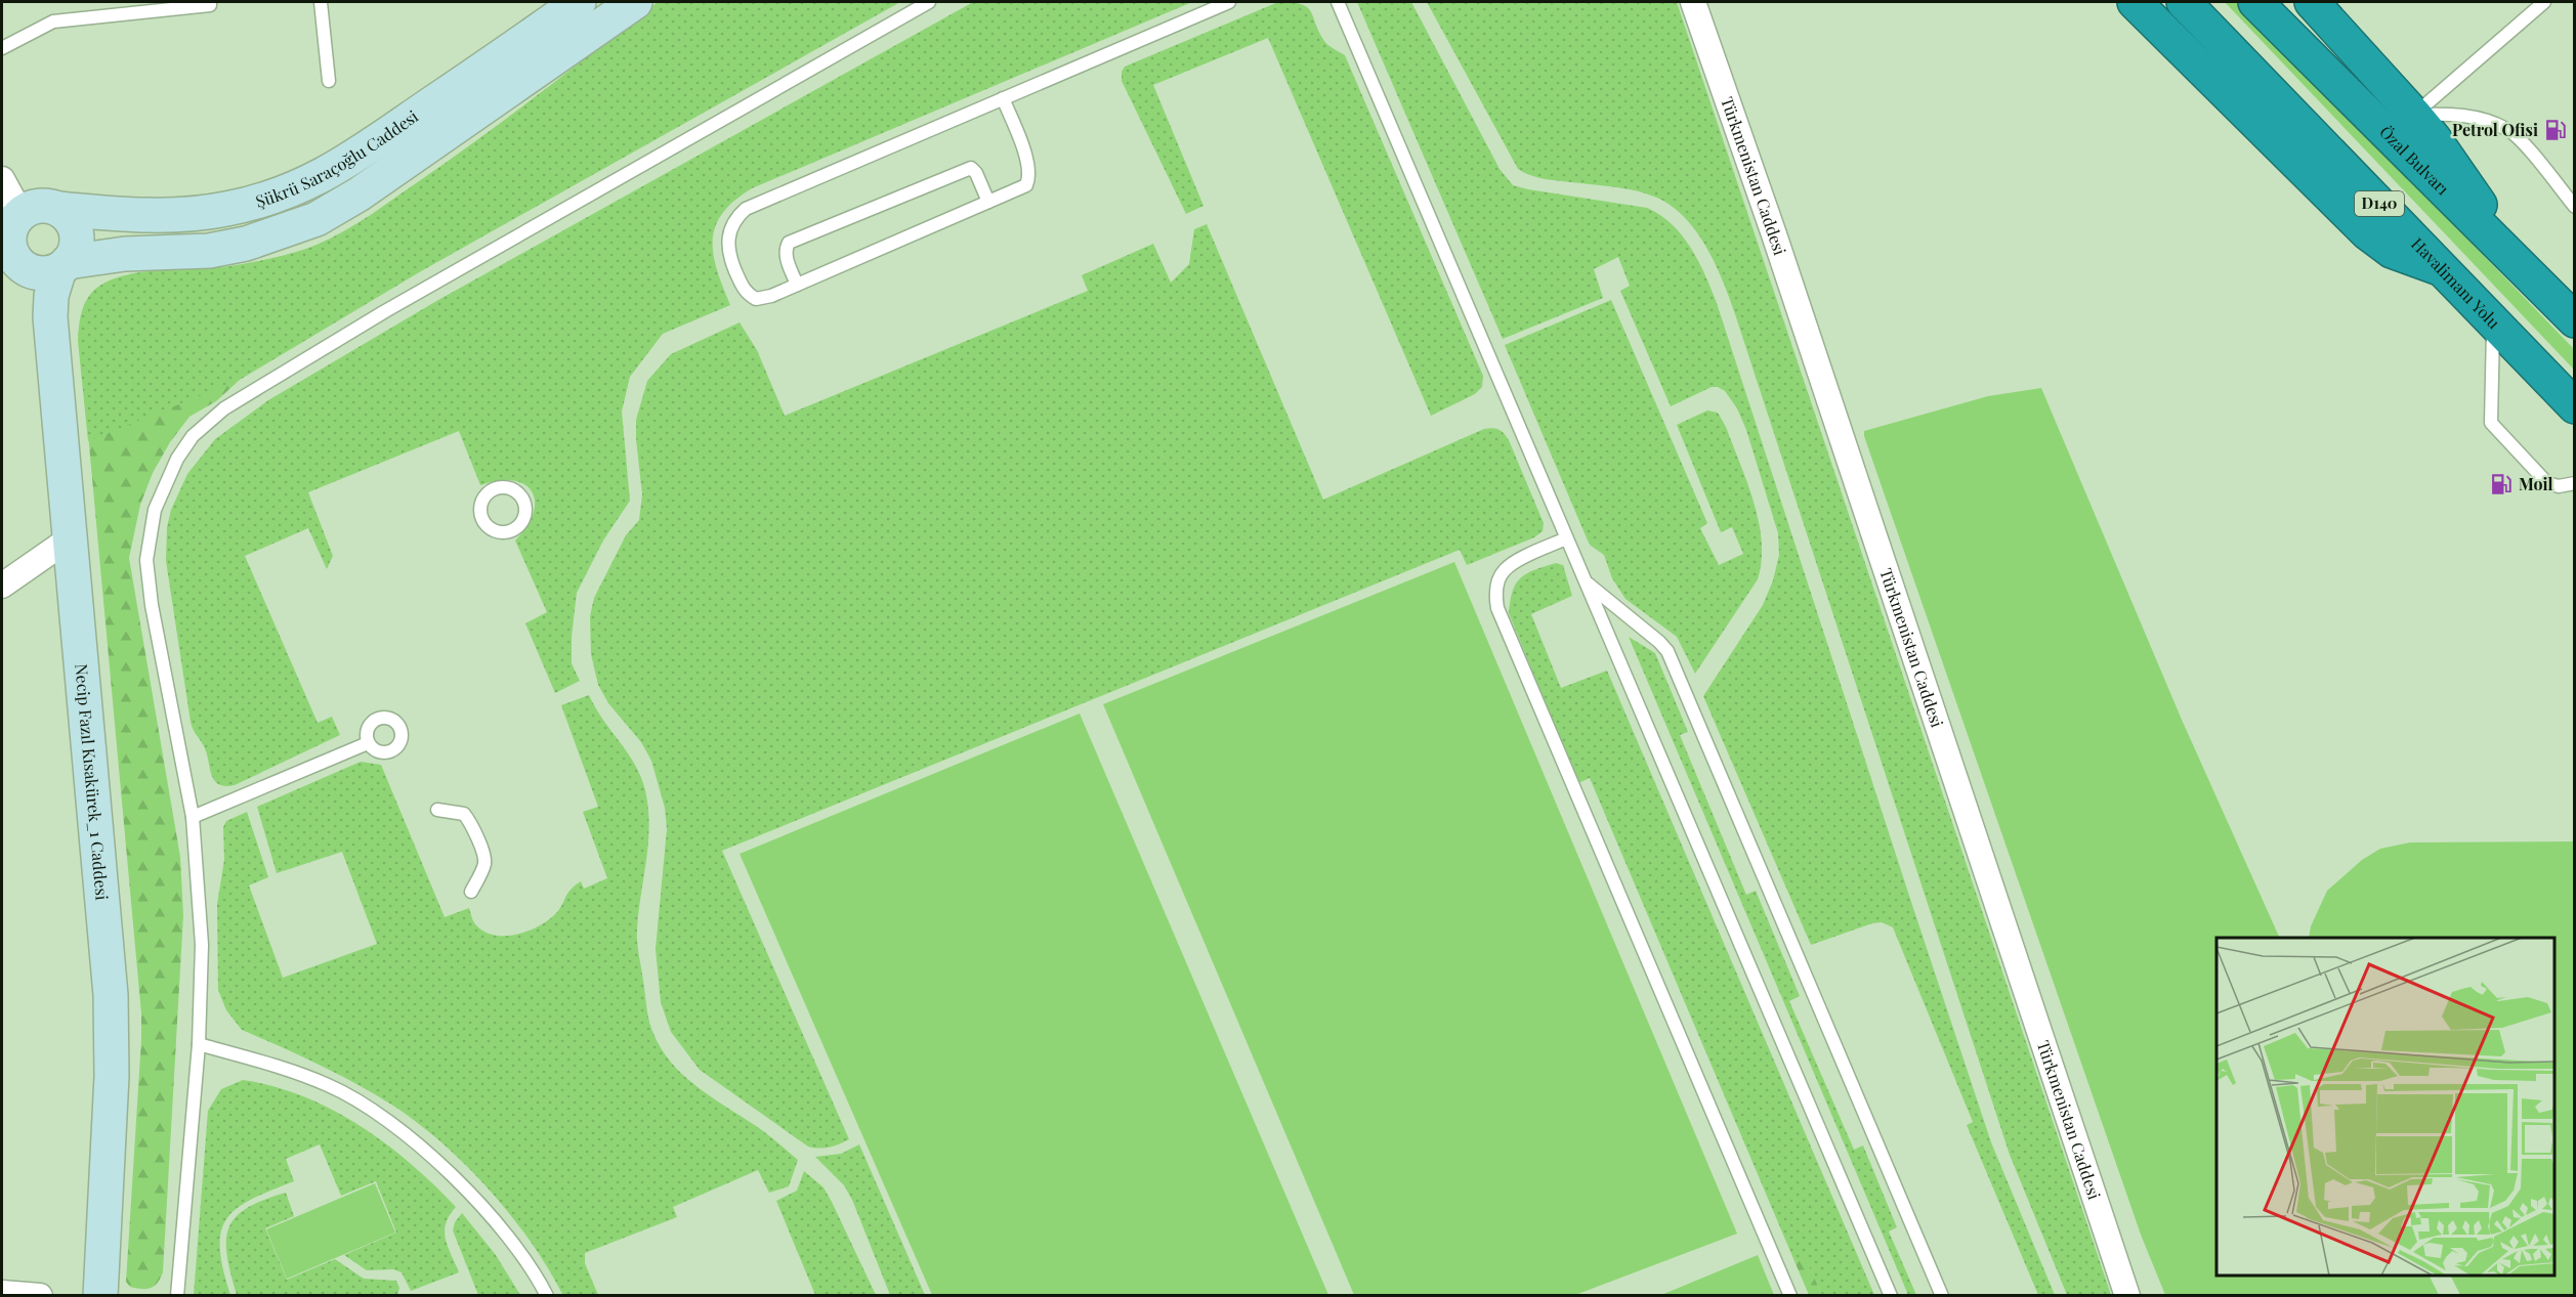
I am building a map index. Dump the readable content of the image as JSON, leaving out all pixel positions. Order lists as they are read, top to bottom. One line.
{"streets":{"highway":["Özal Bulvarı","D140","Havalimanı Yolu"],"street":["Şükrü Saraçoğlu Caddesi","Türkmenistan Caddesi","Necip Fazıl Kısakürek_1 Caddesi"]},"crossings":[["Şükrü Saraçoğlu Caddesi","Necip Fazıl Kısakürek_1 Caddesi"]],"places":{"fuel station":["Petrol Ofisi","Moil"]}}
